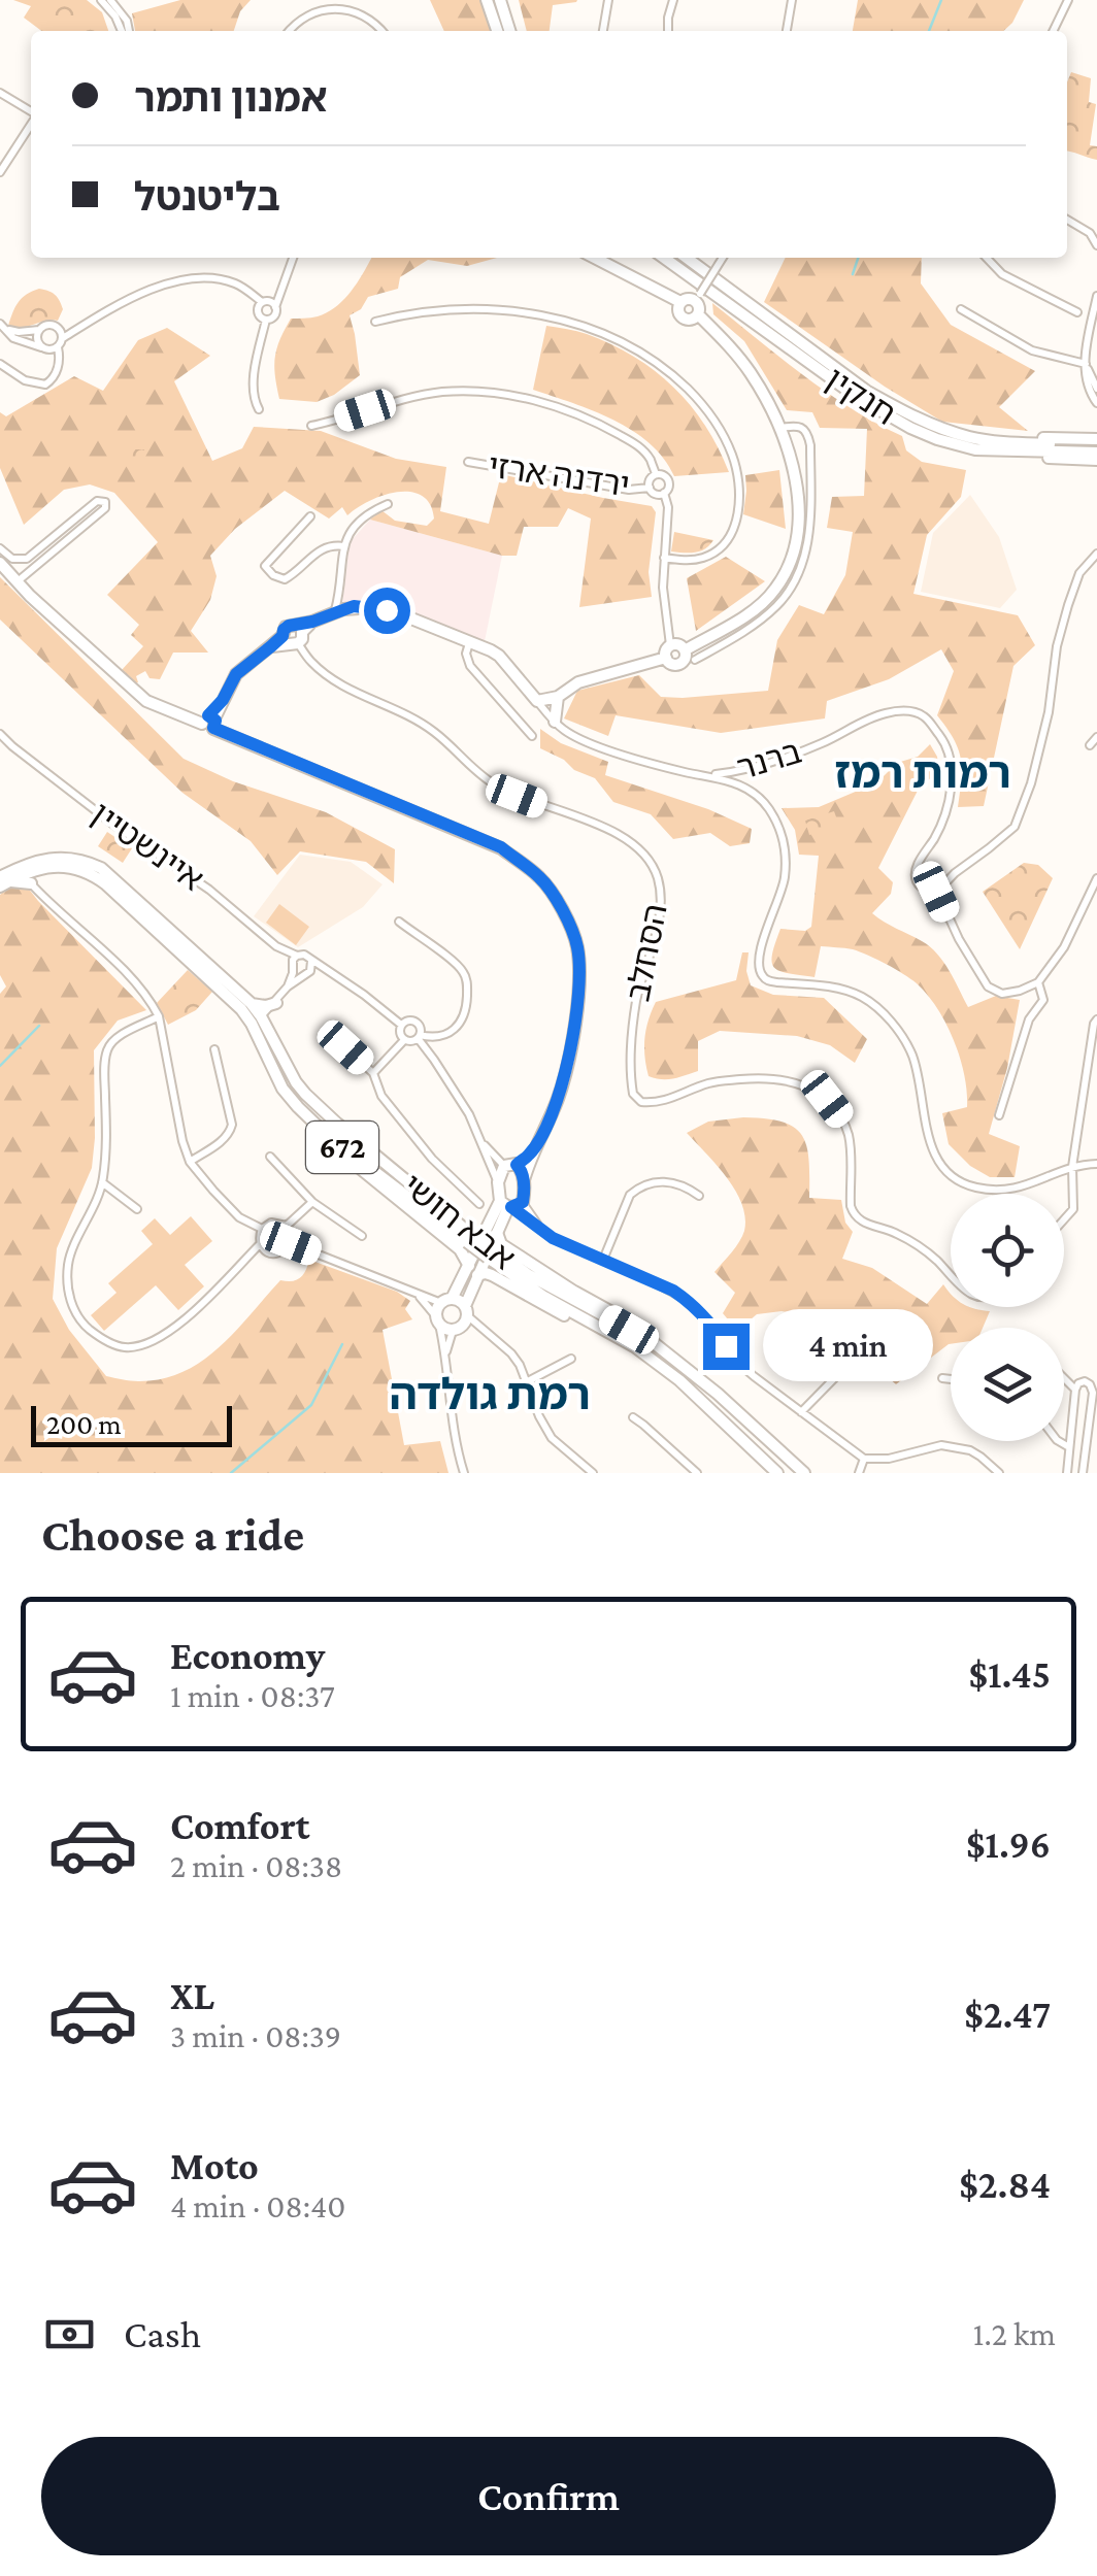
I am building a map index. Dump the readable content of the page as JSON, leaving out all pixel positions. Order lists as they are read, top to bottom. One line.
{"streets":{"main road":["חנקין","672","אבא חושי"],"street":["ירדנה ארזי","ברנר","איינשטיין","הסחלב"]},"districts":["רמות רמז","רמת גולדה"],"scale_bar":"200 m","page":{"banner":["אמנון ותמר","בליטנטל"],"bubble":"4 min","scale":"200 m","heading":"Choose a ride","list":[{"name":"Economy","note":"1 min · 08:37","value":"$1.45"},{"name":"Comfort","note":"2 min · 08:38","value":"$1.96"},{"name":"XL","note":"3 min · 08:39","value":"$2.47"},{"name":"Moto","note":"4 min · 08:40","value":"$2.84"}],"pay":["Cash","1.2 km"],"buttons":"Confirm"}}
